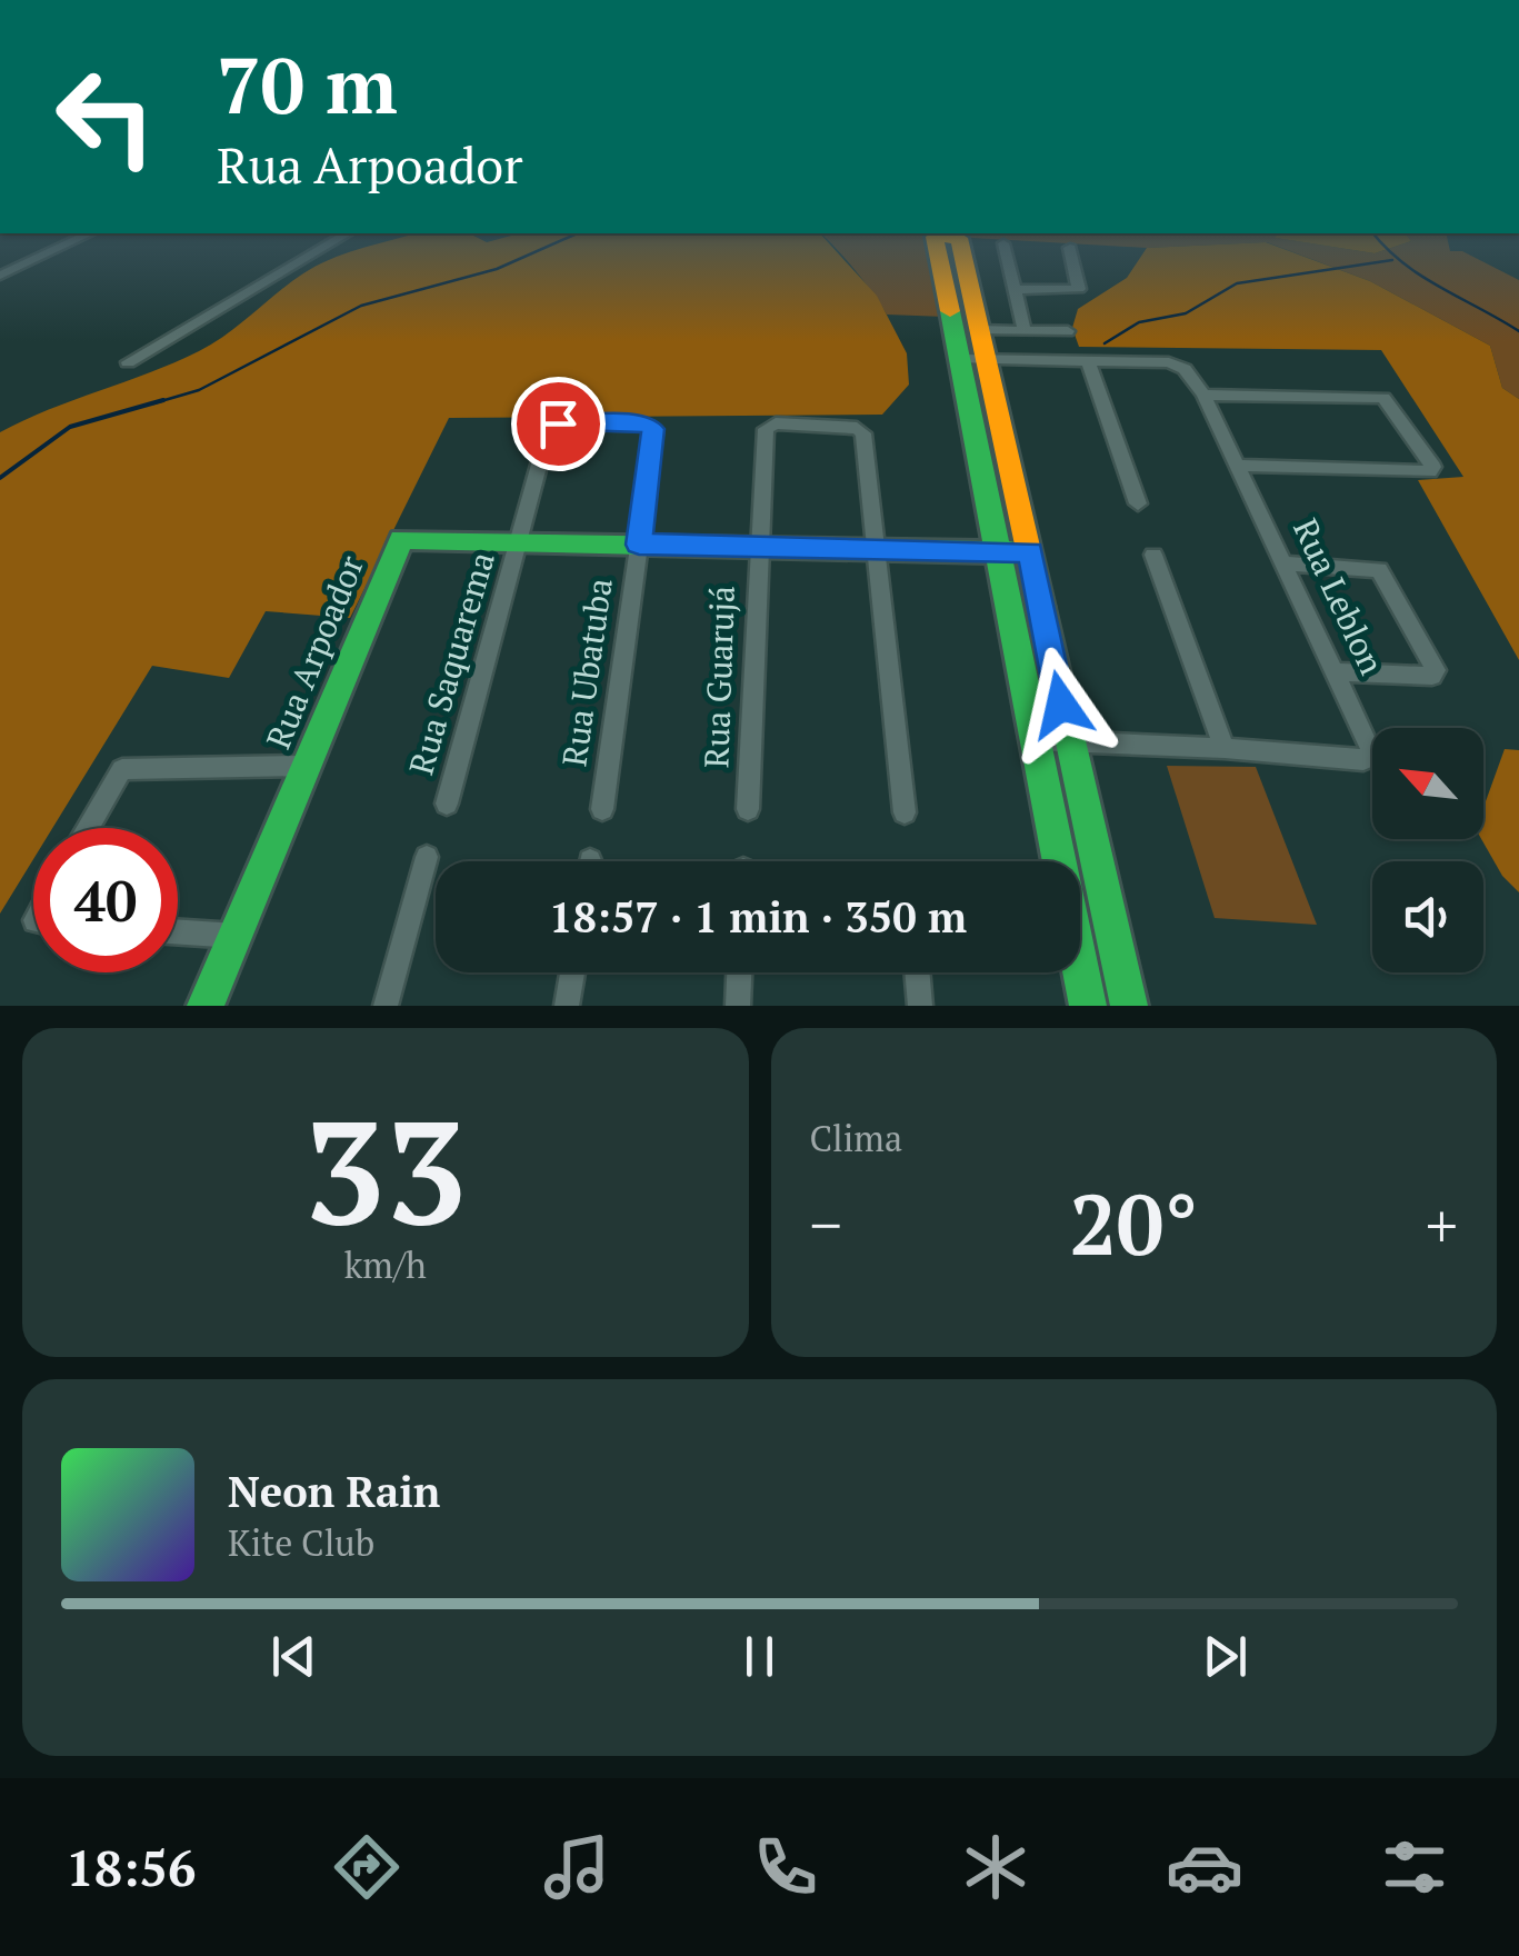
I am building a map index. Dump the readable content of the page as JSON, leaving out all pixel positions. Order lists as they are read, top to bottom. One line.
{"streets":{"street":["Rua Leblon","Rua Arpoador","Rua Saquarema","Rua Ubatuba","Rua Guarujá"]},"crossings":[["Rua Arpoador","Rua Saquarema"],["Rua Arpoador","Rua Ubatuba"],["Rua Arpoador","Rua Guarujá"],["Rua Saquarema","Rua Ubatuba"]],"north":"top left","page":{"turn":["70 m","Rua Arpoador"],"limit":"40","trip":"18:57 · 1 min · 350 m","tile":[["33","km/h"],"Clima"],"heat":["−","20°","+"],"song":["Neon Rain","Kite Club"],"tabs":"18:56"}}
